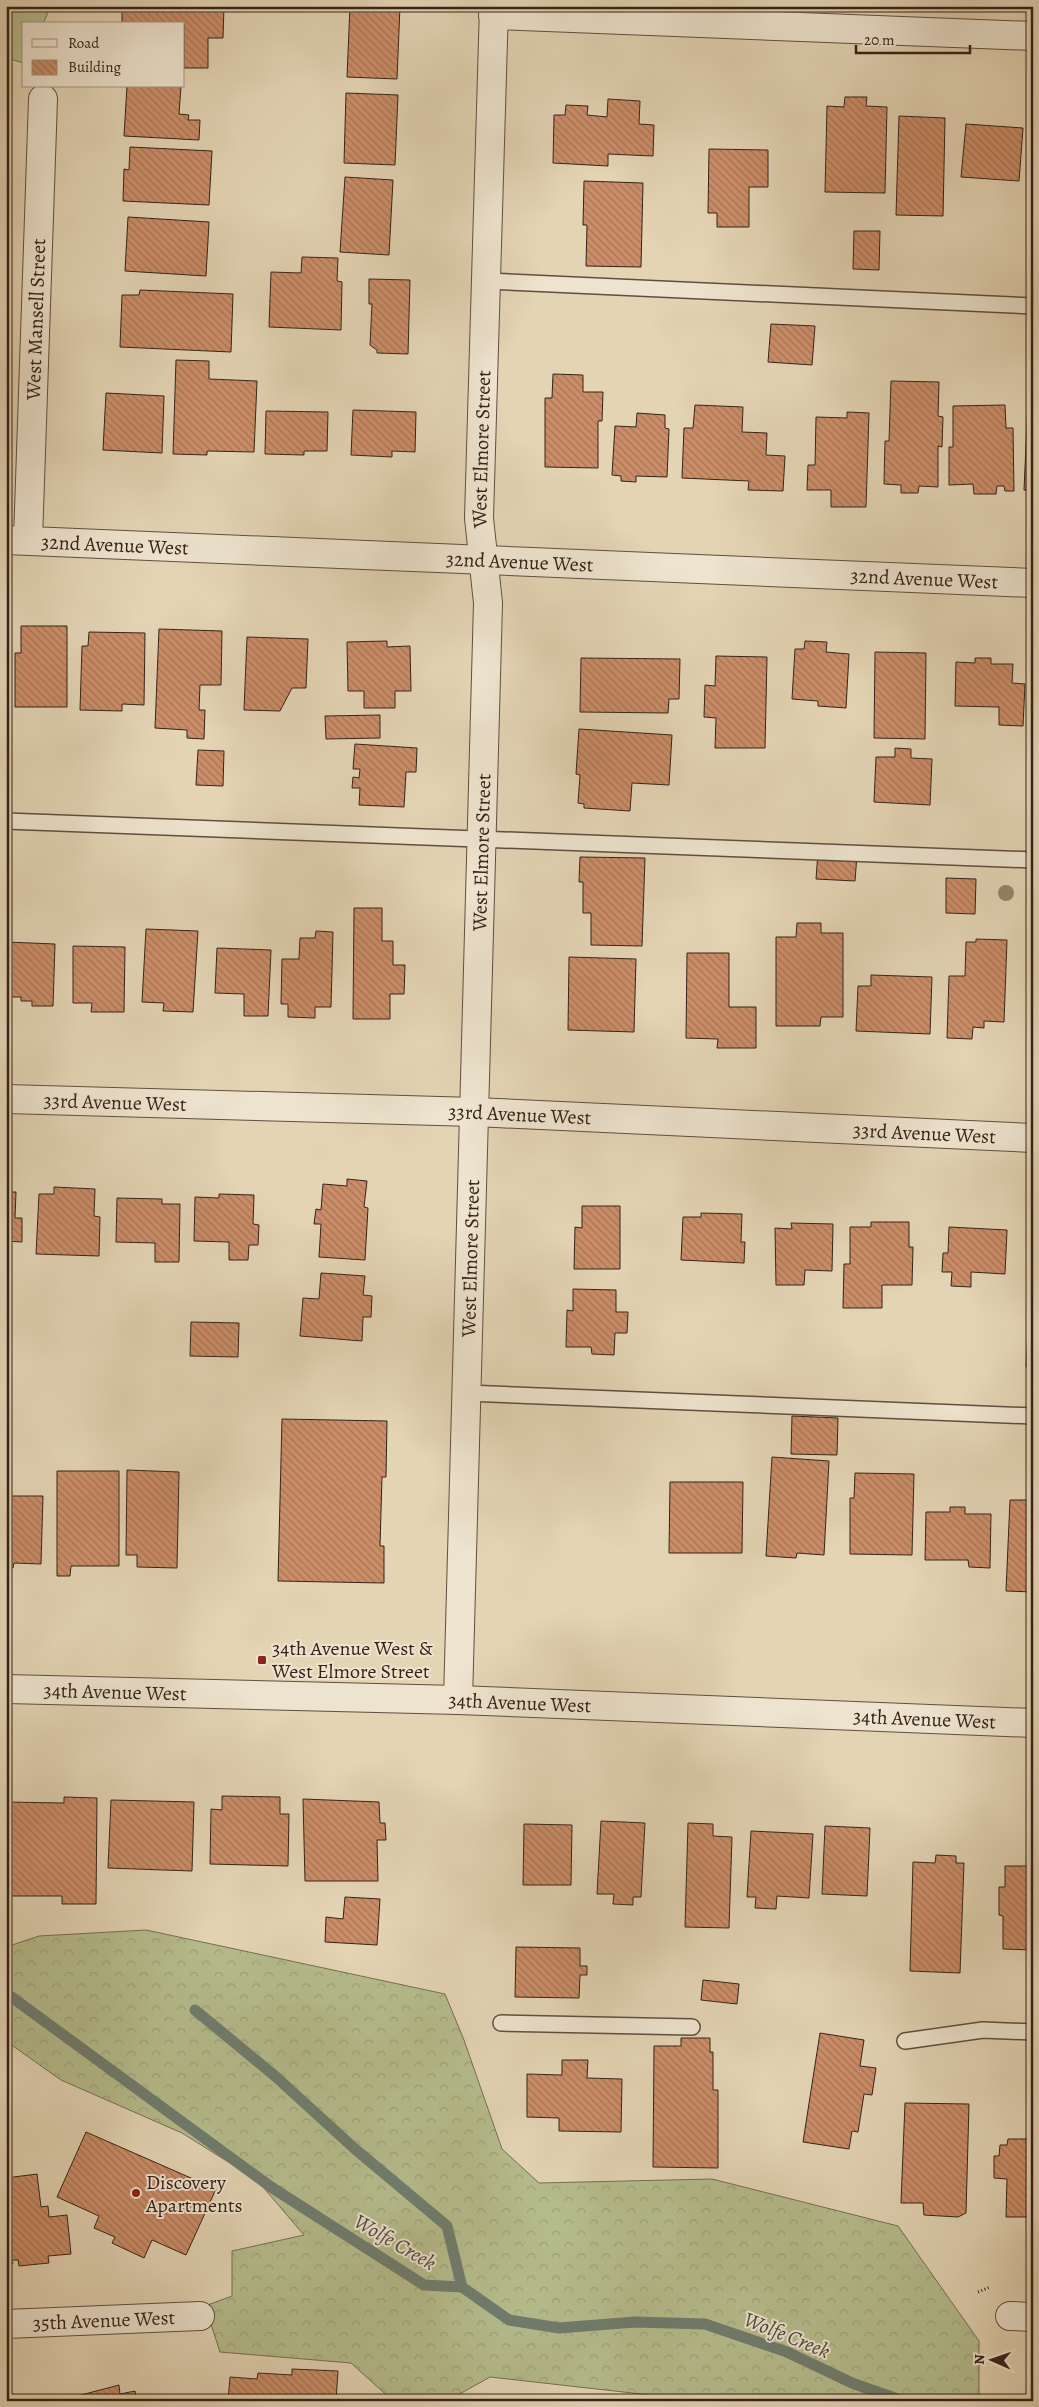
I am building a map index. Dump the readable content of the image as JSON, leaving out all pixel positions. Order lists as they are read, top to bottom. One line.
{"streets":{"street":["West Mansell Street","West Elmore Street","32nd Avenue West","33rd Avenue West","34th Avenue West","35th Avenue West"]},"crossings":[["West Mansell Street","32nd Avenue West"],["West Elmore Street","32nd Avenue West"],["West Elmore Street","33rd Avenue West"],["West Elmore Street","34th Avenue West"]],"water":["Wolfe Creek"],"places":{"transit":["34th Avenue West & West Elmore Street"],"other":["Discovery Apartments"]},"legend":["Road","Building"],"scale_bar":"20 m","north":"left"}
